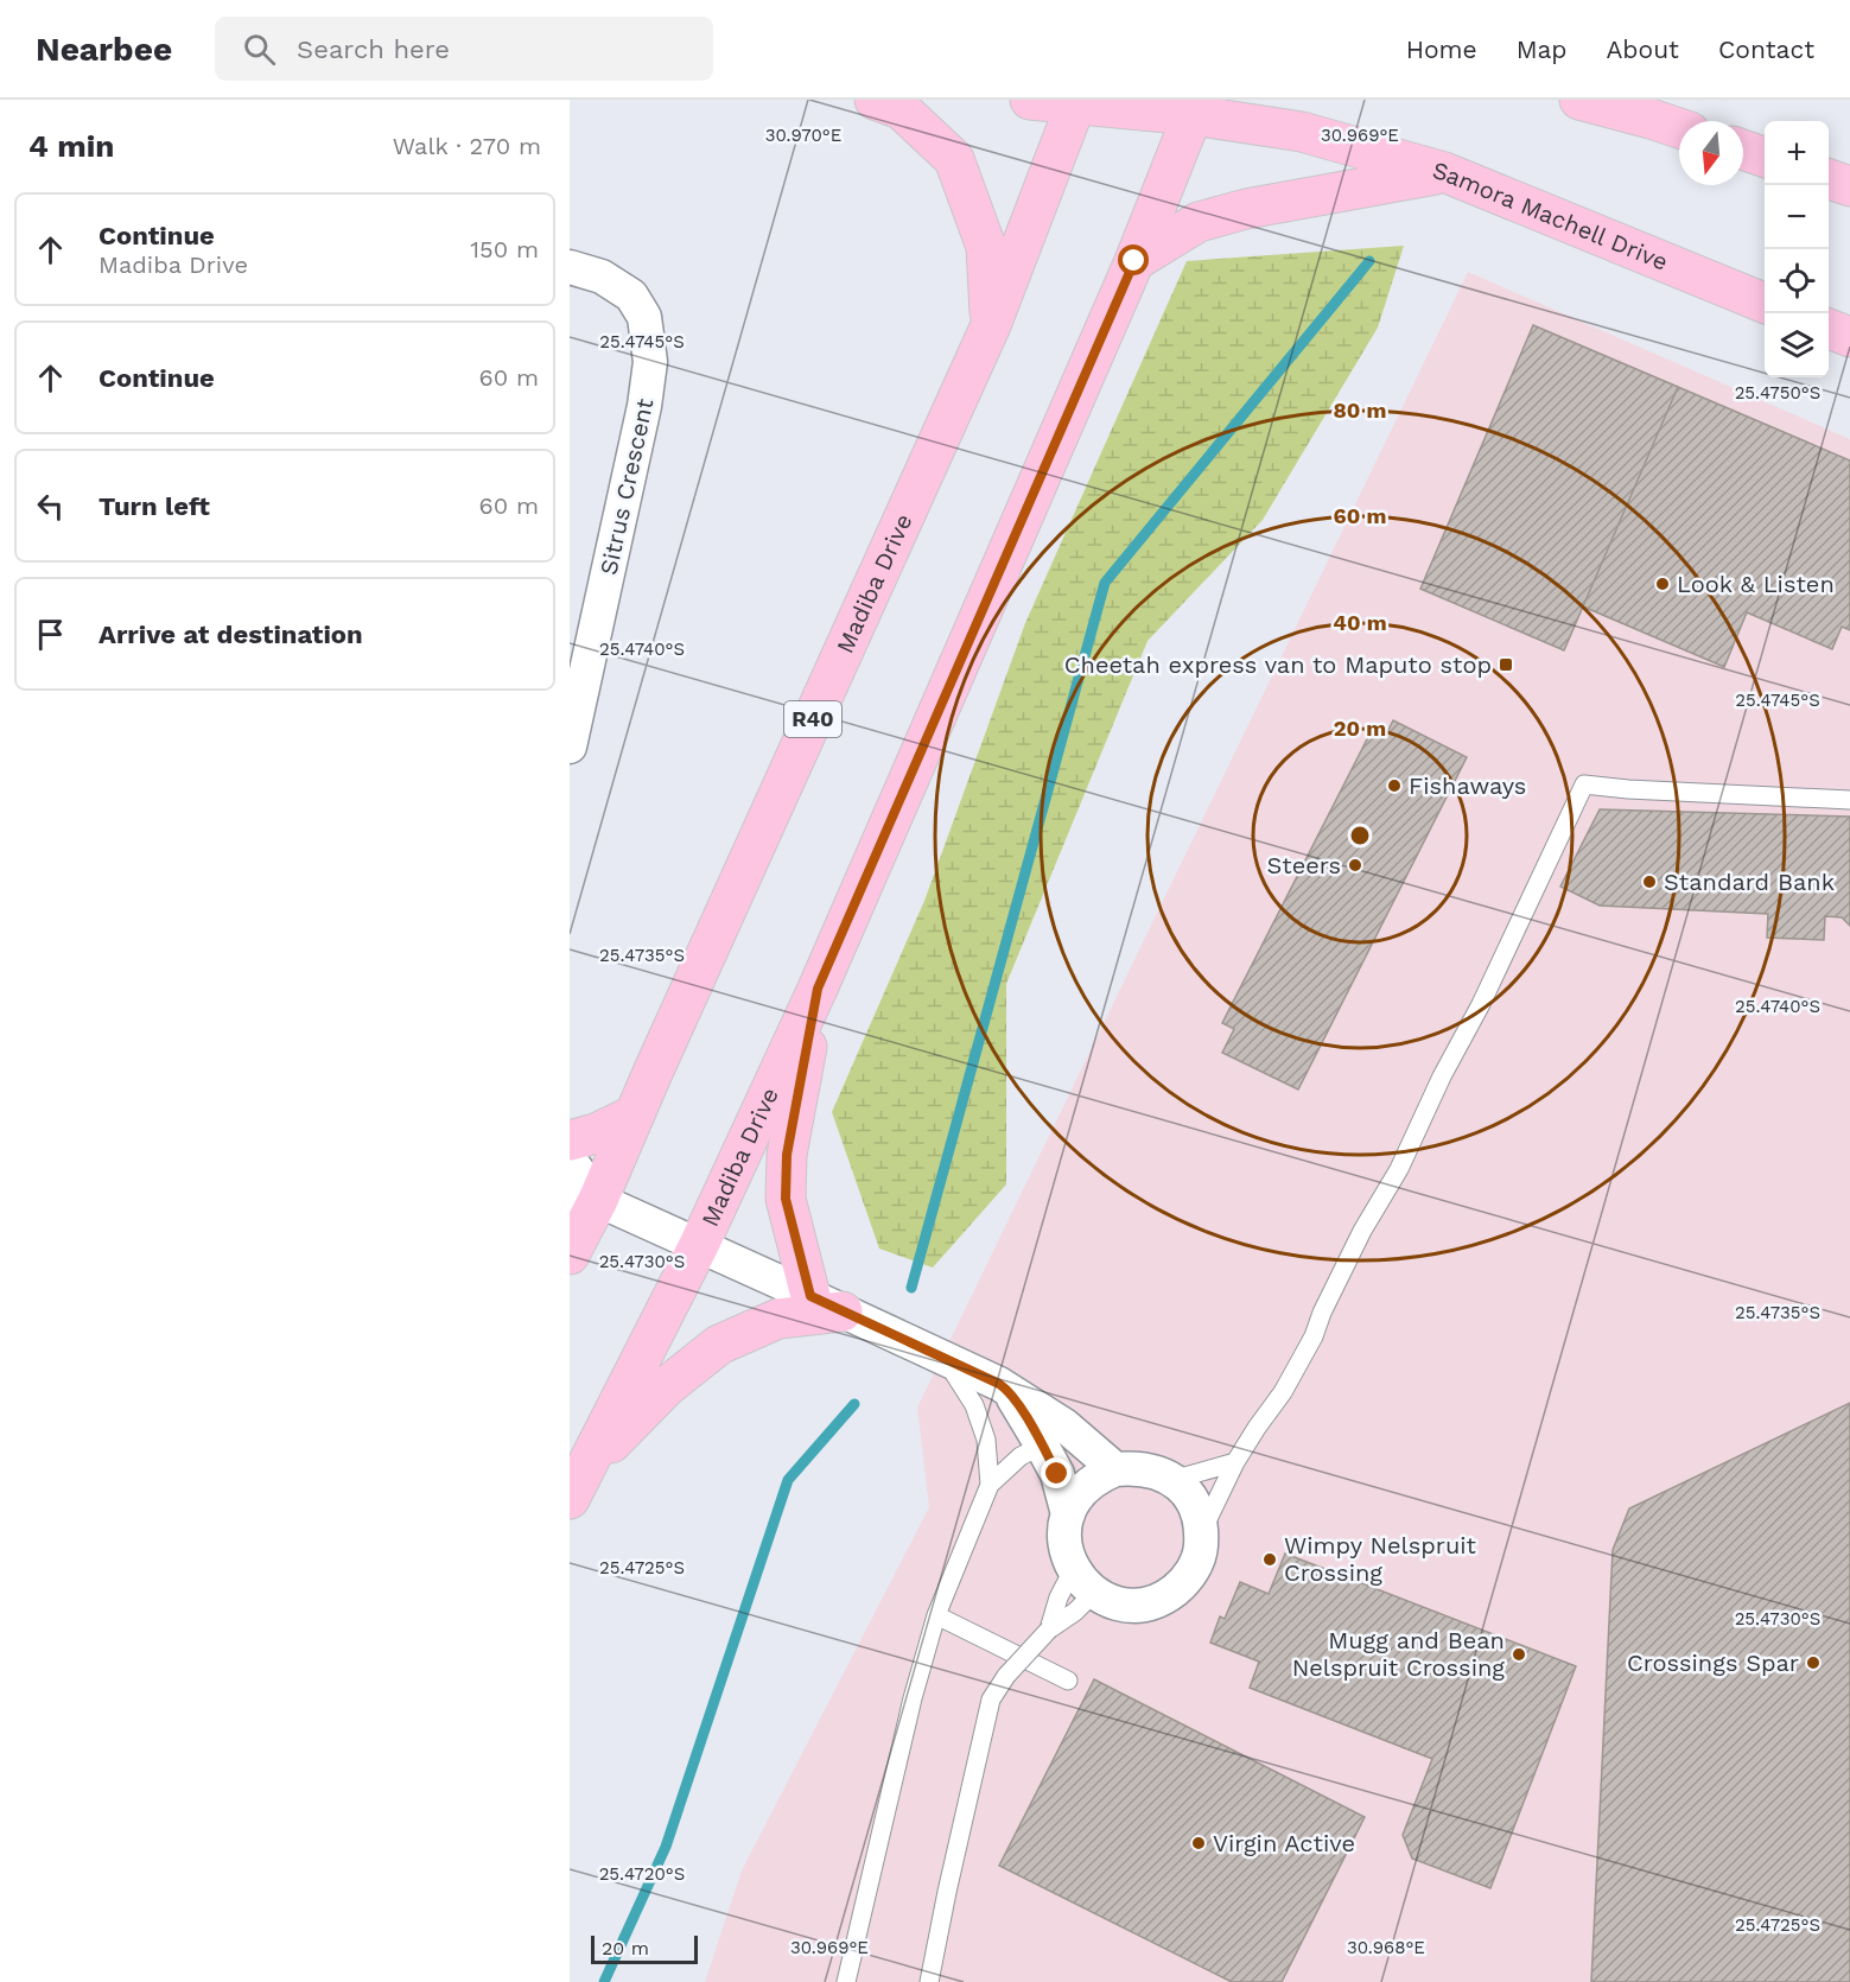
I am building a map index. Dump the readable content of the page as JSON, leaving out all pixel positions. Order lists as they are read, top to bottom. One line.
{"streets":{"main road":["Samora Machell Drive","Madiba Drive","R40"],"street":["Sitrus Crescent"]},"crossings":[["Samora Machell Drive","Madiba Drive"]],"places":{"other":["Look & Listen","Fishaways","Steers","Standard Bank","Wimpy Nelspruit Crossing","Mugg and Bean Nelspruit Crossing","Crossings Spar","Virgin Active"],"transit":["Cheetah express van to Maputo stop"]},"scale_bar":"20 m","north":"bottom","page":{"header":"Nearbee","search":"Search here","nav":["Home","Map","About","Contact"],"heading":["4 min","Walk · 270 m"],"map_buttons":["+","−"],"list":[["Continue","Madiba Drive","150 m"],["Continue","60 m"],["Turn left","60 m"],"Arrive at destination"],"scale":"20 m"},"coordinates":["30.970°E","30.969°E","25.4745°S","25.4750°S","25.4740°S","25.4735°S","25.4730°S","25.4725°S","25.4720°S","30.968°E"],"rings":["80 m","60 m","40 m","20 m"]}
